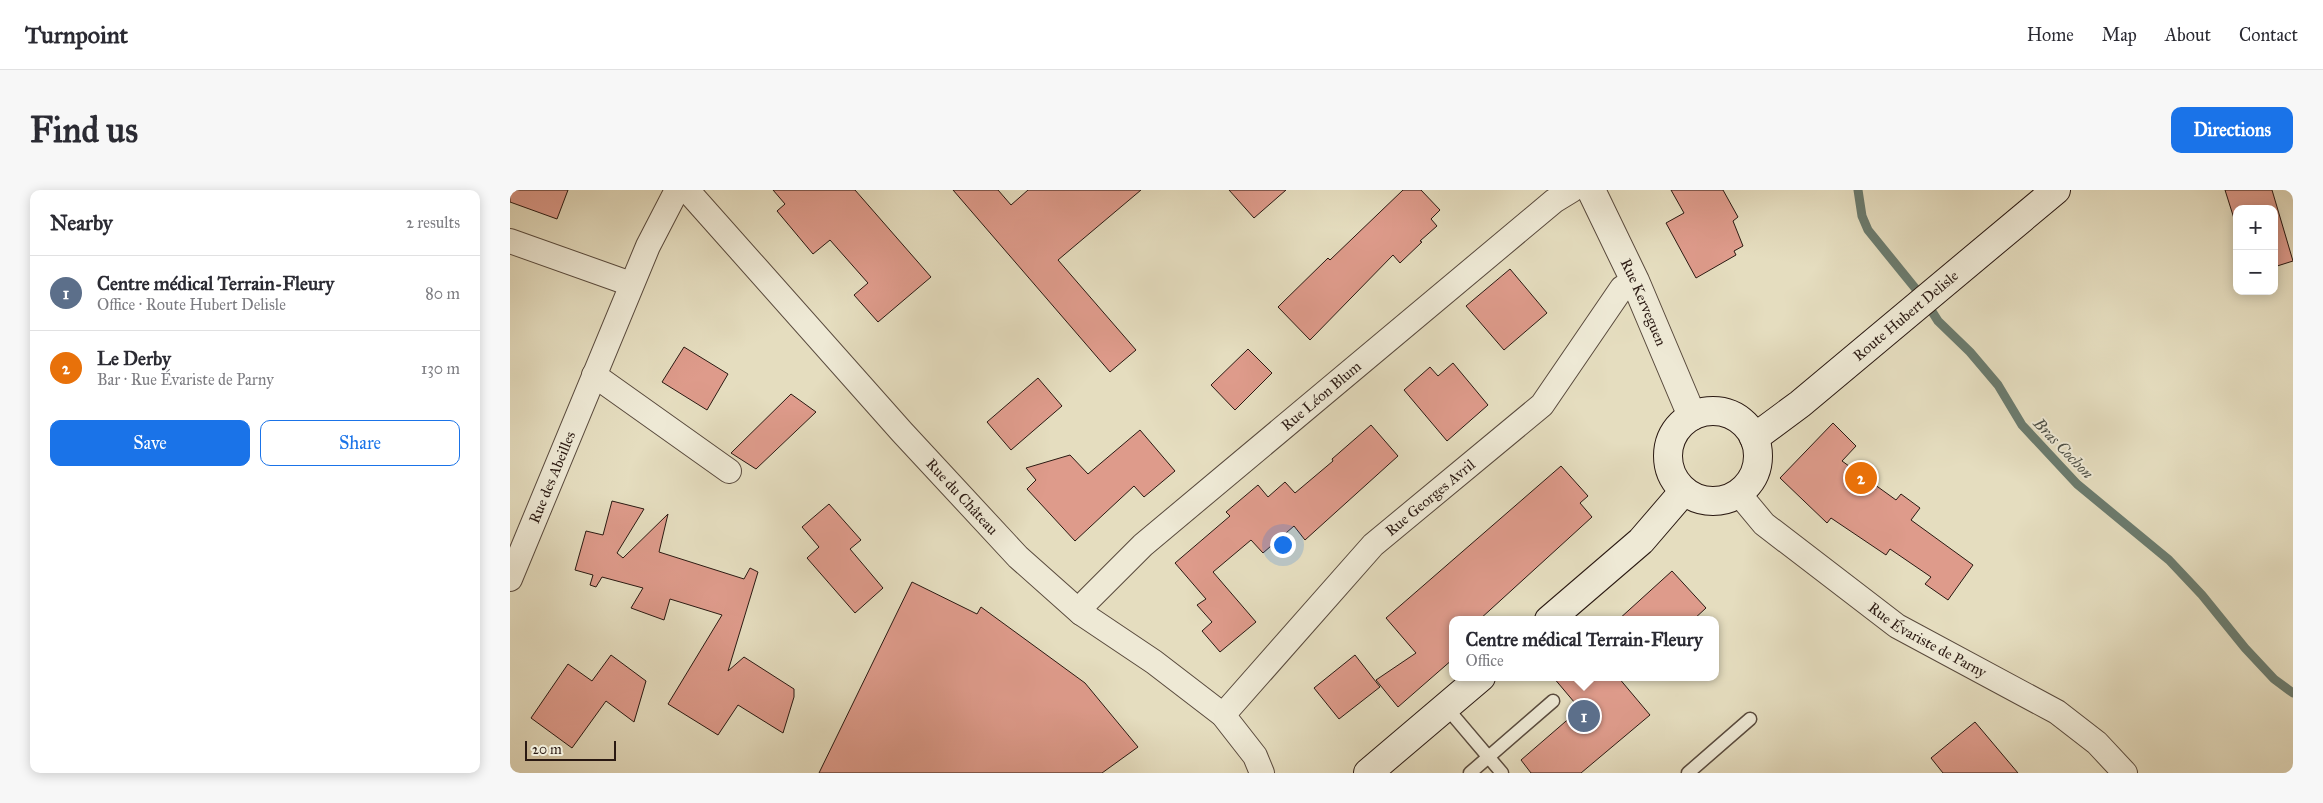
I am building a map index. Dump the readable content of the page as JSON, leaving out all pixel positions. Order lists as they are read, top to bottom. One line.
{"streets":{"main road":["Rue Kerveguen","Route Hubert Delisle"],"street":["Rue Léon Blum","Rue des Abeilles","Rue du Château","Rue Georges Avril","Rue Évariste de Parny"]},"crossings":[["Rue Kerveguen","Route Hubert Delisle"],["Rue Kerveguen","Rue Georges Avril"],["Rue Kerveguen","Rue Évariste de Parny"],["Route Hubert Delisle","Rue Évariste de Parny"],["Rue Léon Blum","Rue du Château"],["Rue du Château","Rue Georges Avril"]],"water":["Bras Cochon"],"scale_bar":"20 m","page":{"header":"Turnpoint","nav":["Home","Map","About","Contact"],"buttons":["Directions",["Save","Share"]],"title":"Find us","heading":["Nearby","2 results"],"map_buttons":["+","−"],"list":[{"mark":"1","name":"Centre médical Terrain-Fleury","note":"Office · Route Hubert Delisle","value":"80 m"},{"mark":"2","name":"Le Derby","note":"Bar · Rue Évariste de Parny","value":"130 m"}],"pins":["2","1"],"popup":["Centre médical Terrain-Fleury","Office"],"scale":"20 m"}}
